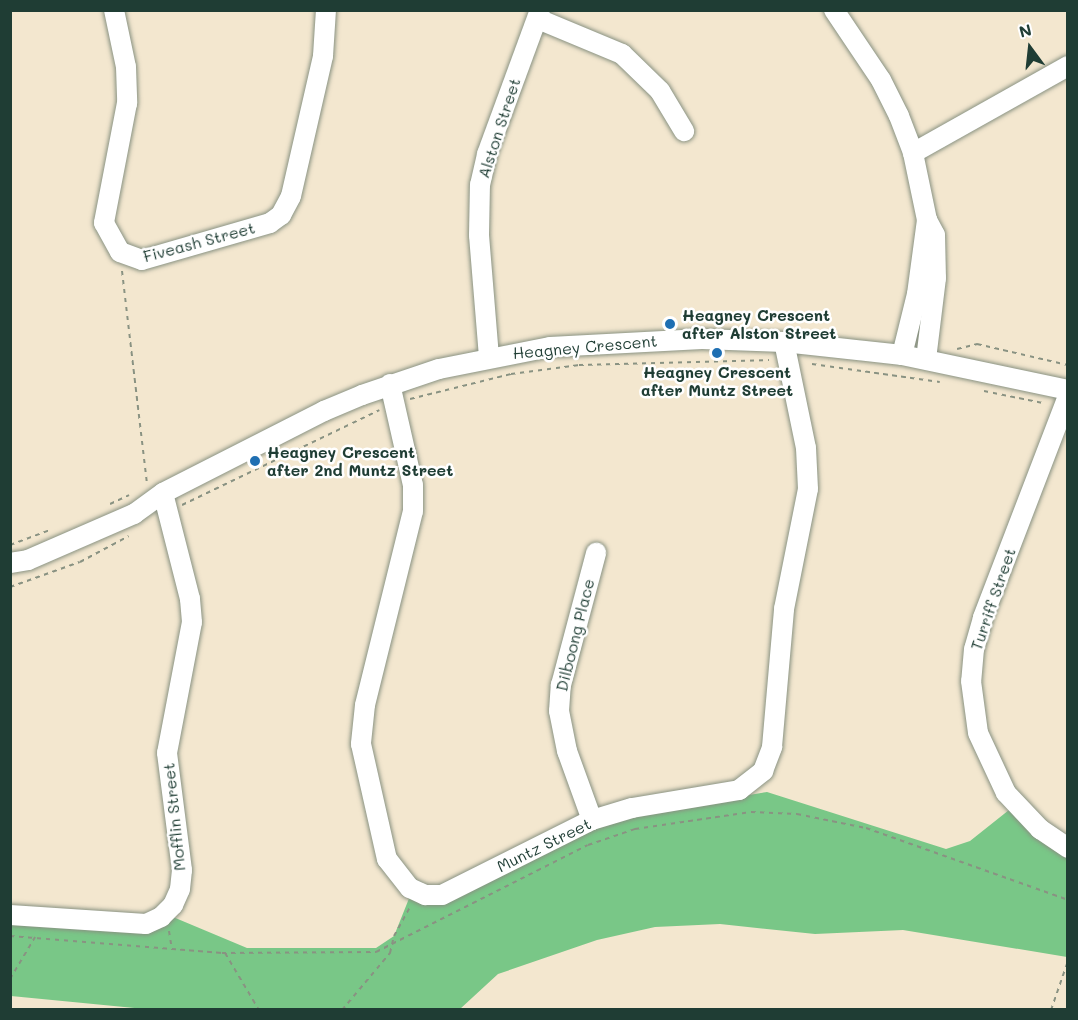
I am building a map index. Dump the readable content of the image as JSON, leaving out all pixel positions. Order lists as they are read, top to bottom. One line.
{"streets":{"street":["Alston Street","Fiveash Street","Heagney Crescent","Turriff Street","Dilboong Place","Mofflin Street","Muntz Street"]},"crossings":[["Alston Street","Heagney Crescent"],["Heagney Crescent","Turriff Street"],["Heagney Crescent","Mofflin Street"],["Heagney Crescent","Muntz Street"],["Dilboong Place","Muntz Street"]],"places":["Heagney Crescent after Alston Street","Heagney Crescent after Muntz Street","Heagney Crescent after 2nd Muntz Street"],"north":"top"}
